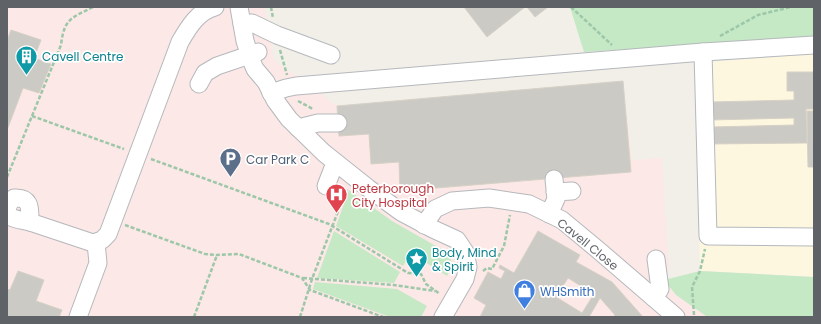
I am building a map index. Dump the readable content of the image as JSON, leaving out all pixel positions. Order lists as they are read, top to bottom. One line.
{"streets":{"street":["Cavell Close"]},"places":{"building":["Cavell Centre"],"parking":["Car Park C"],"hospital":["Peterborough City Hospital"],"place":["Body, Mind & Spirit"],"shop":["WHSmith"]}}
